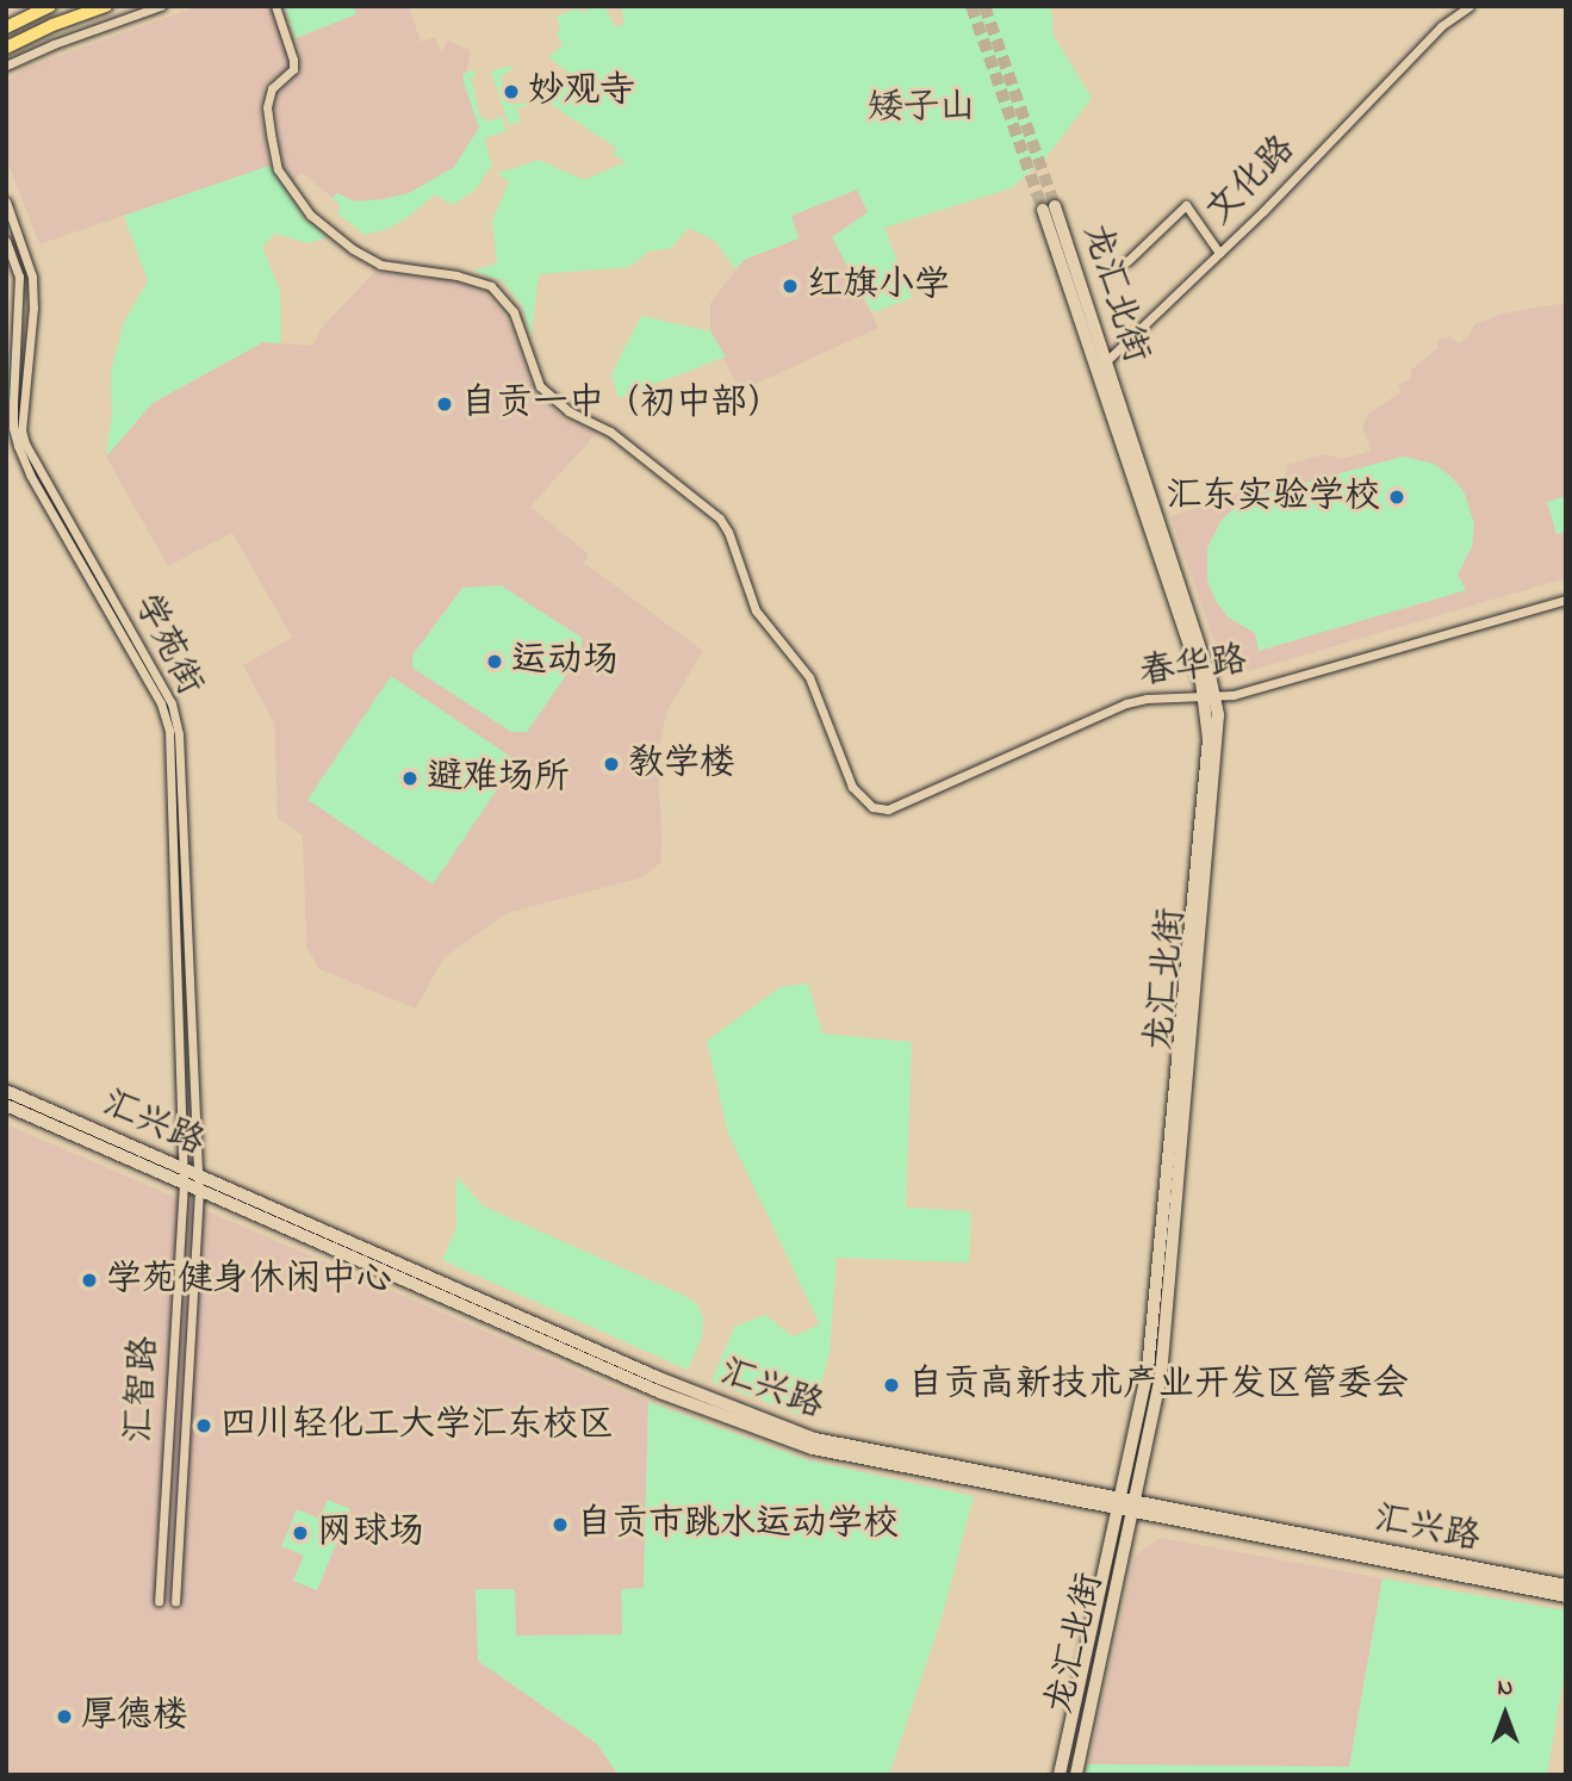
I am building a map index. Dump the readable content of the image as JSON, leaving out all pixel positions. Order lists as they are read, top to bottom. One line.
{"streets":{"main road":["龙汇北街","汇兴路"],"street":["文化路","学苑街","春华路","汇智路"]},"crossings":[["文化路","龙汇北街"],["龙汇北街","春华路"],["龙汇北街","汇兴路"],["学苑街","汇兴路"],["学苑街","汇智路"]],"parks":["矮子山"],"places":["妙观寺","红旗小学","自贡一中（初中部）","汇东实验学校","运动场","教学楼","避难场所","学苑健身休闲中心","自贡高新技术产业开发区管委会","四川轻化工大学汇东校区","自贡市跳水运动学校","网球场","厚德楼"],"north":"top"}
